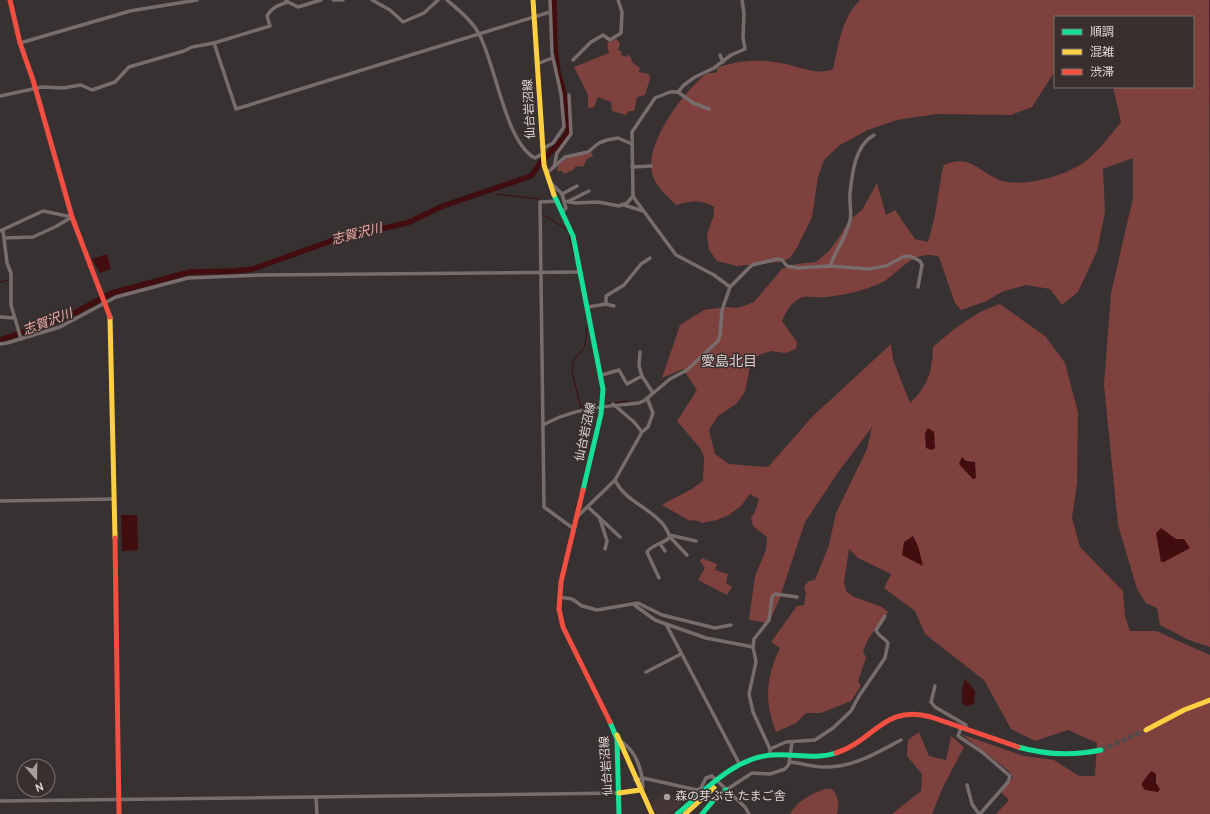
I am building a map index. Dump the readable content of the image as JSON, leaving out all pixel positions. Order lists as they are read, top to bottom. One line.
{"streets":{"street":["仙台岩沼線"]},"districts":["愛島北目"],"water":["志賀沢川"],"places":["森の芽ぶき たまご舎"],"legend":["順調","混雑","渋滞"],"north":"bottom"}
